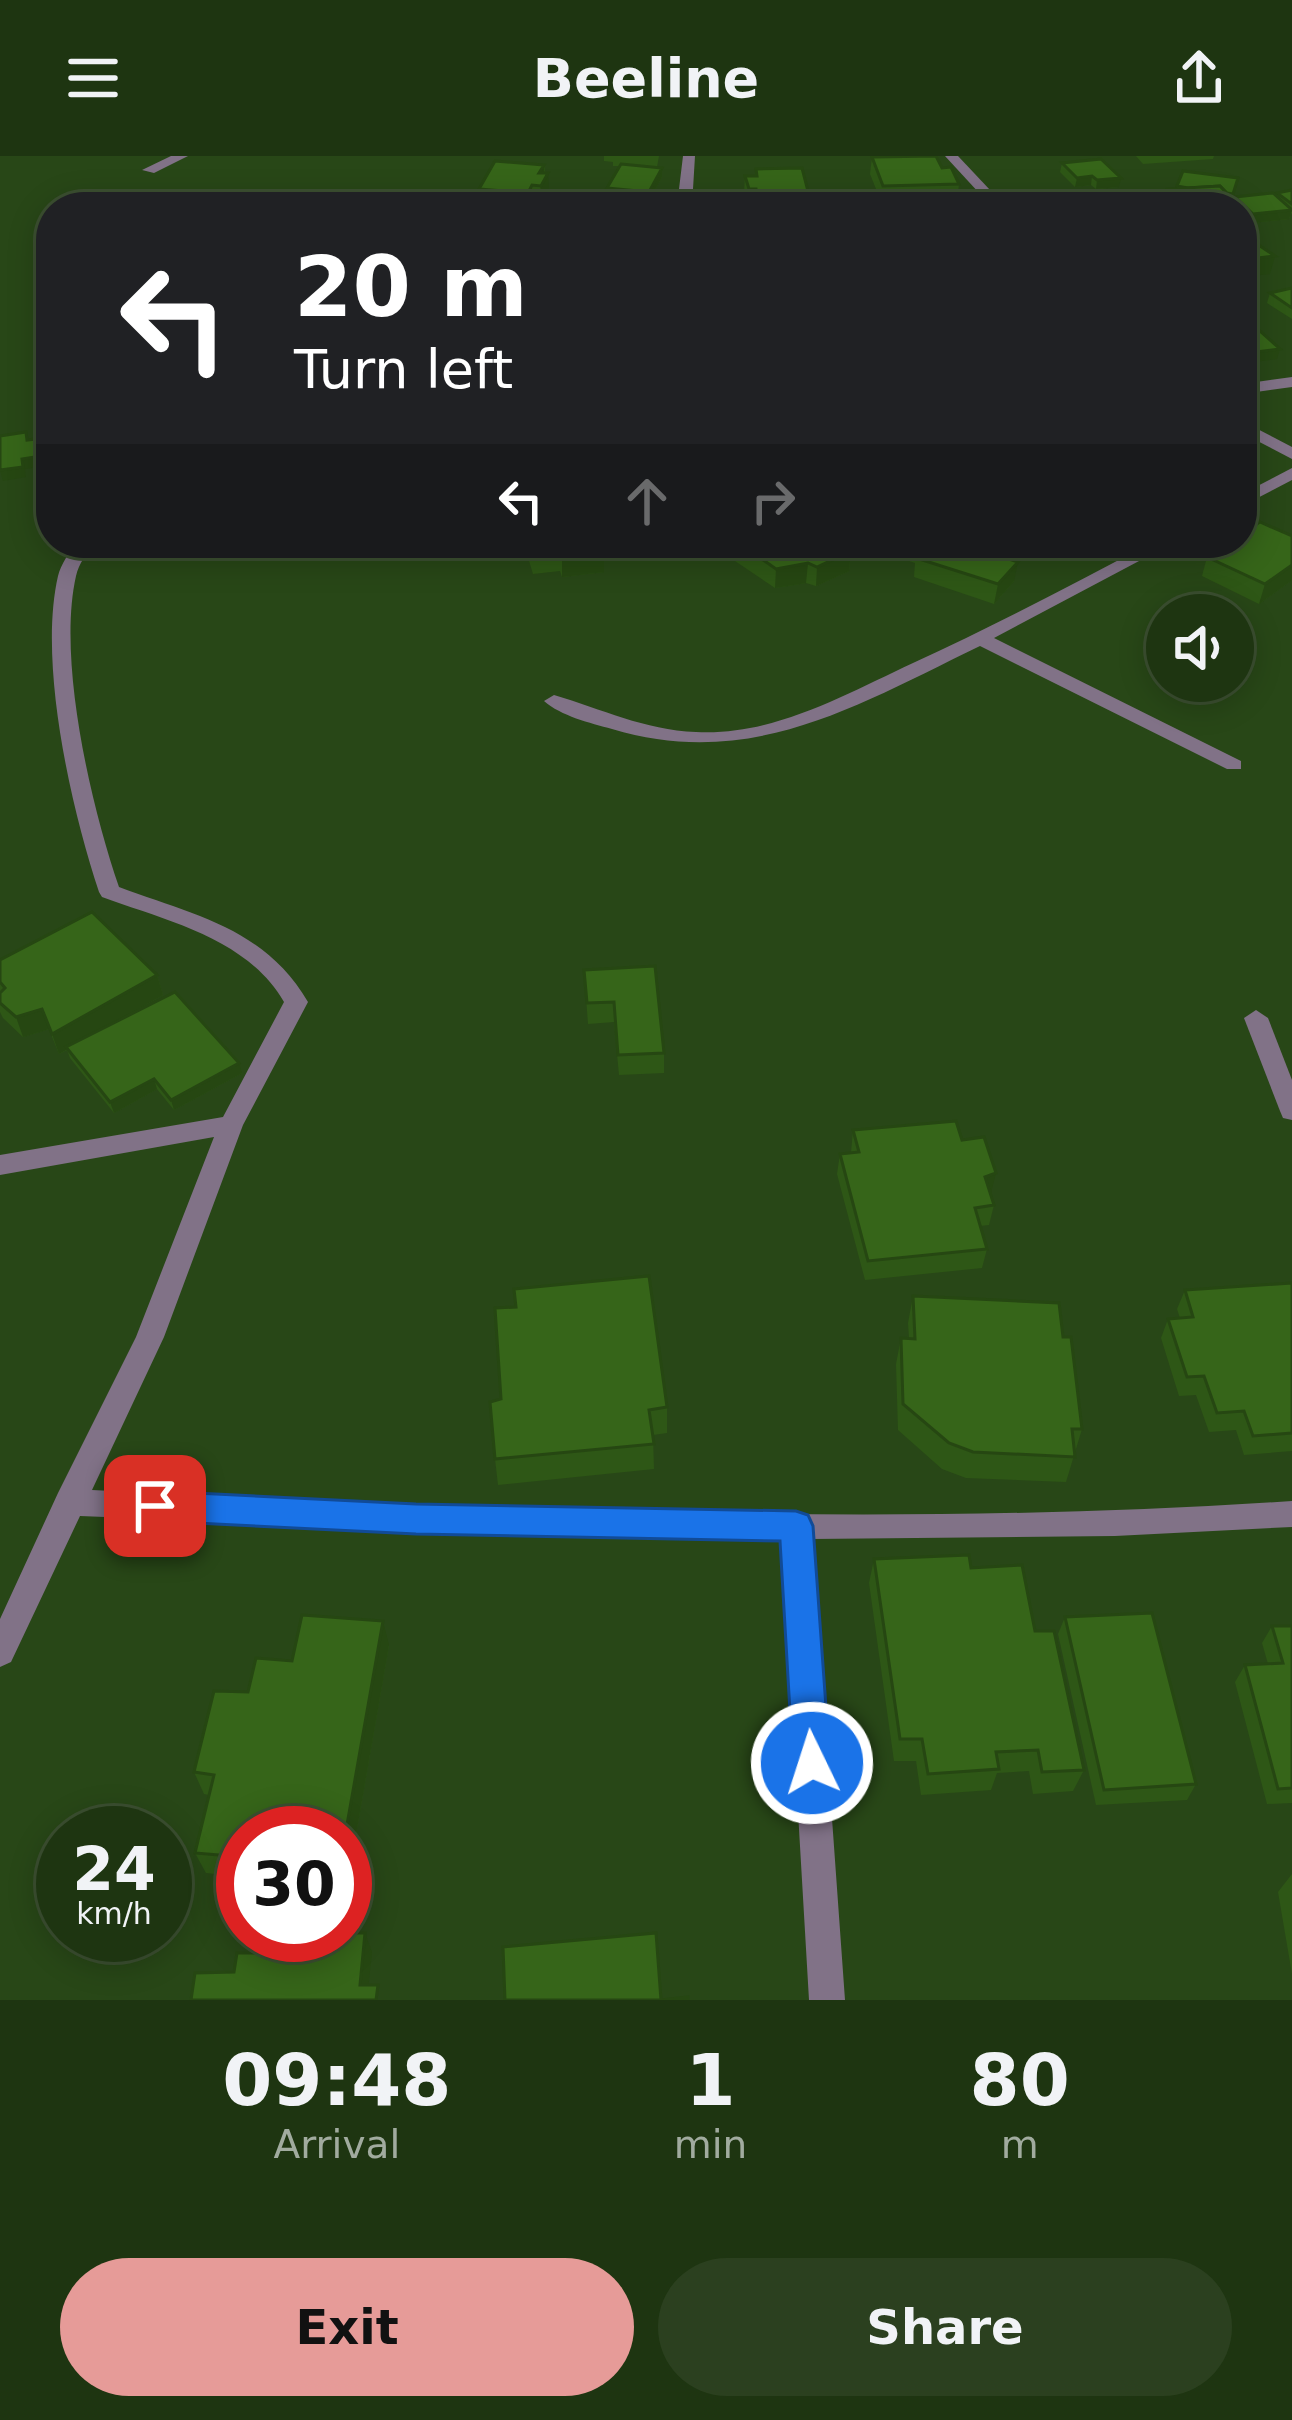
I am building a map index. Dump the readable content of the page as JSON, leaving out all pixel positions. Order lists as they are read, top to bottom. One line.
{"page":{"header":"Beeline","turn":["20 m","Turn left"],"speed":"24 km/h","limit":"30","eta":["09:48","Arrival","1","min","80","m"],"buttons":["Exit","Share"]}}
